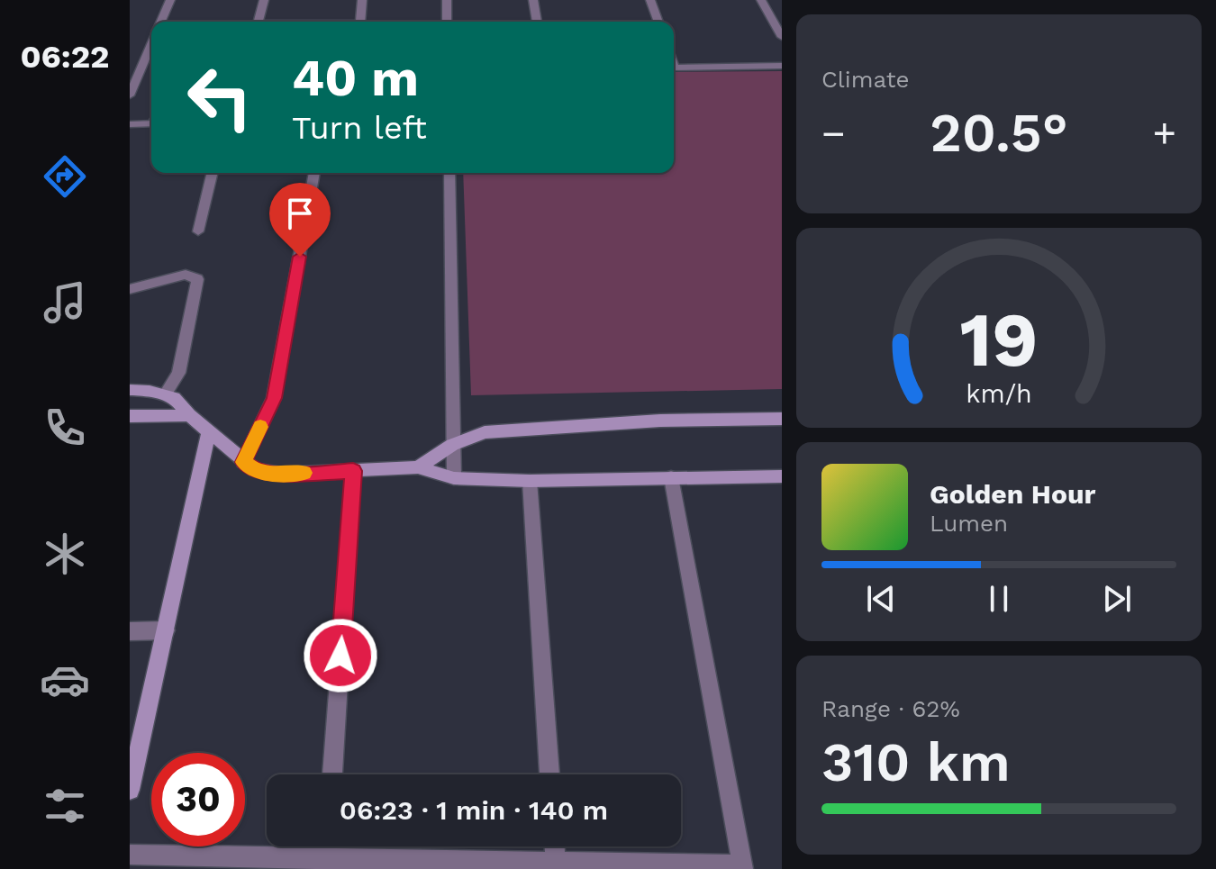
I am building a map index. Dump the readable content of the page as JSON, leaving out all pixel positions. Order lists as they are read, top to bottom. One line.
{"page":{"tabs":"06:22","tile":["Climate",["Range · 62%","310 km"]],"turn":["40 m","Turn left"],"heat":["−","20.5°","+"],"song":["Golden Hour","Lumen"],"limit":"30","trip":"06:23 · 1 min · 140 m","gauge":["19","km/h"]}}
